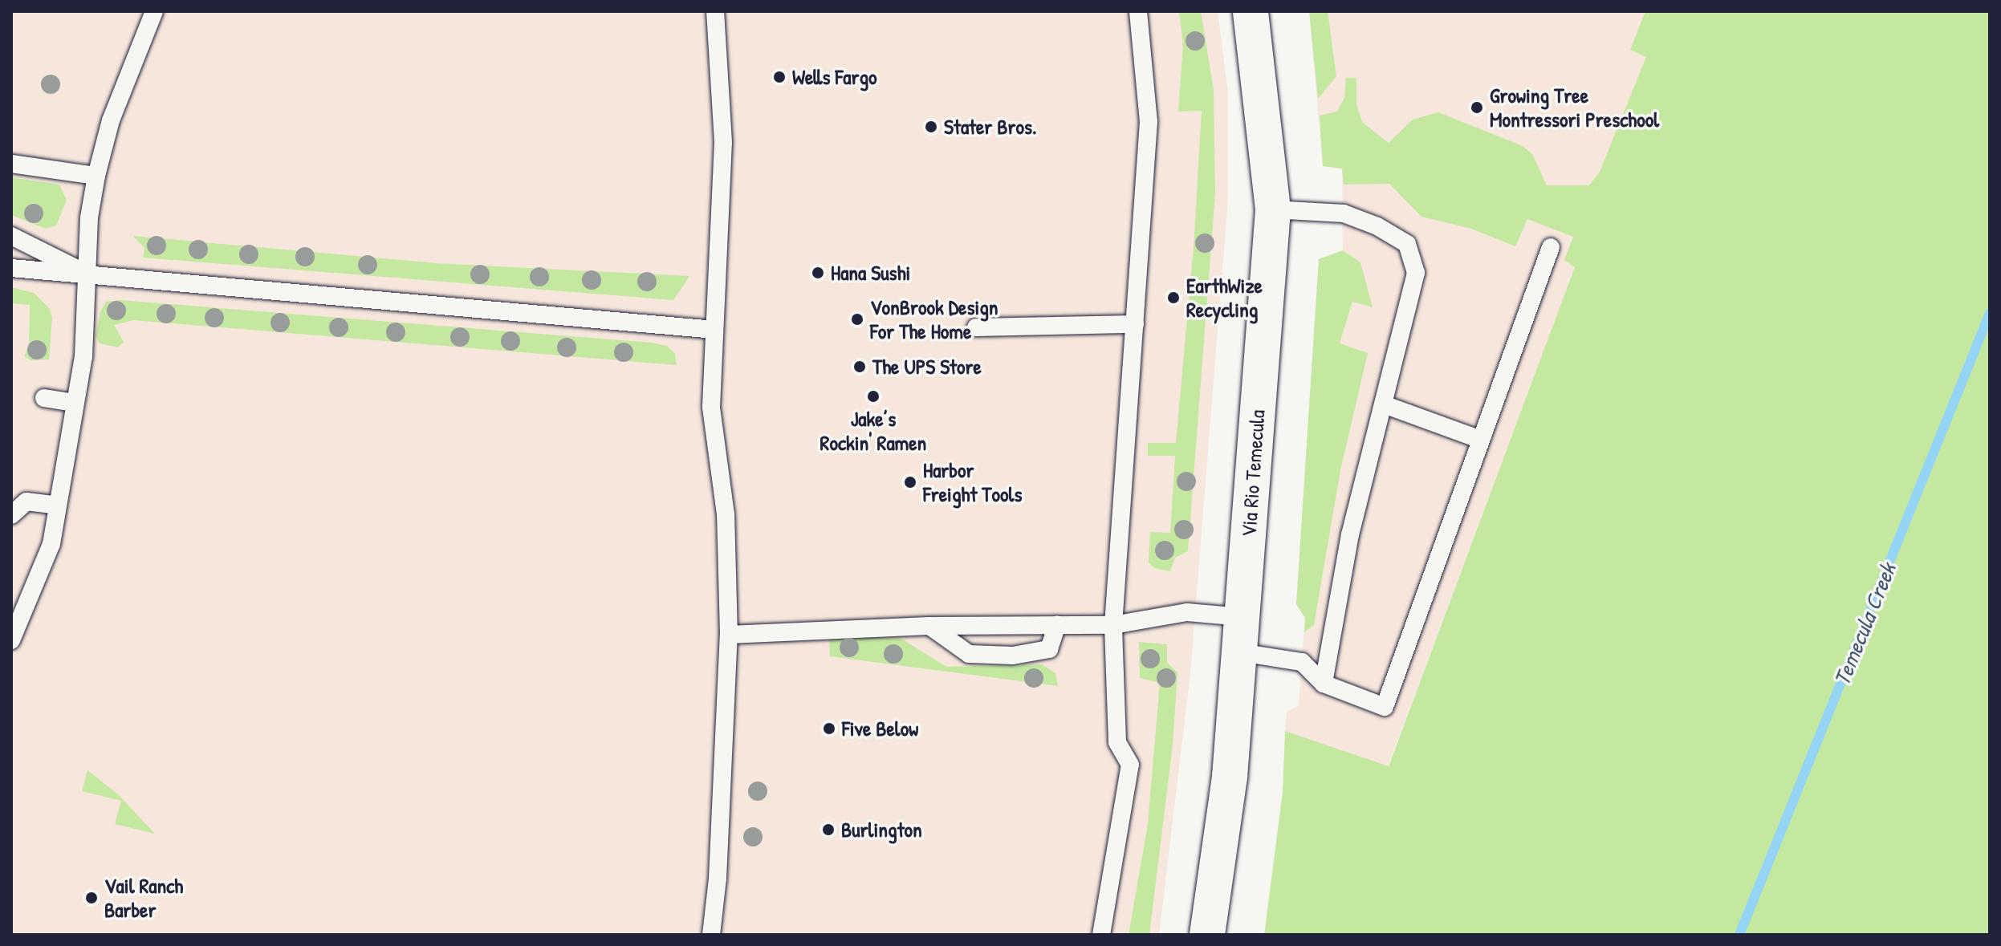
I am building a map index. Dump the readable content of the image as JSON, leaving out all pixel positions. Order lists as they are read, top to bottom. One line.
{"streets":{"street":["Via Rio Temecula"]},"water":["Temecula Creek"],"places":["Wells Fargo","Growing Tree Montressori Preschool","Stater Bros.","Hana Sushi","EarthWize Recycling","VonBrook Design For The Home","The UPS Store","Jake’s Rockin' Ramen","Harbor Freight Tools","Five Below","Burlington","Vail Ranch Barber"]}
